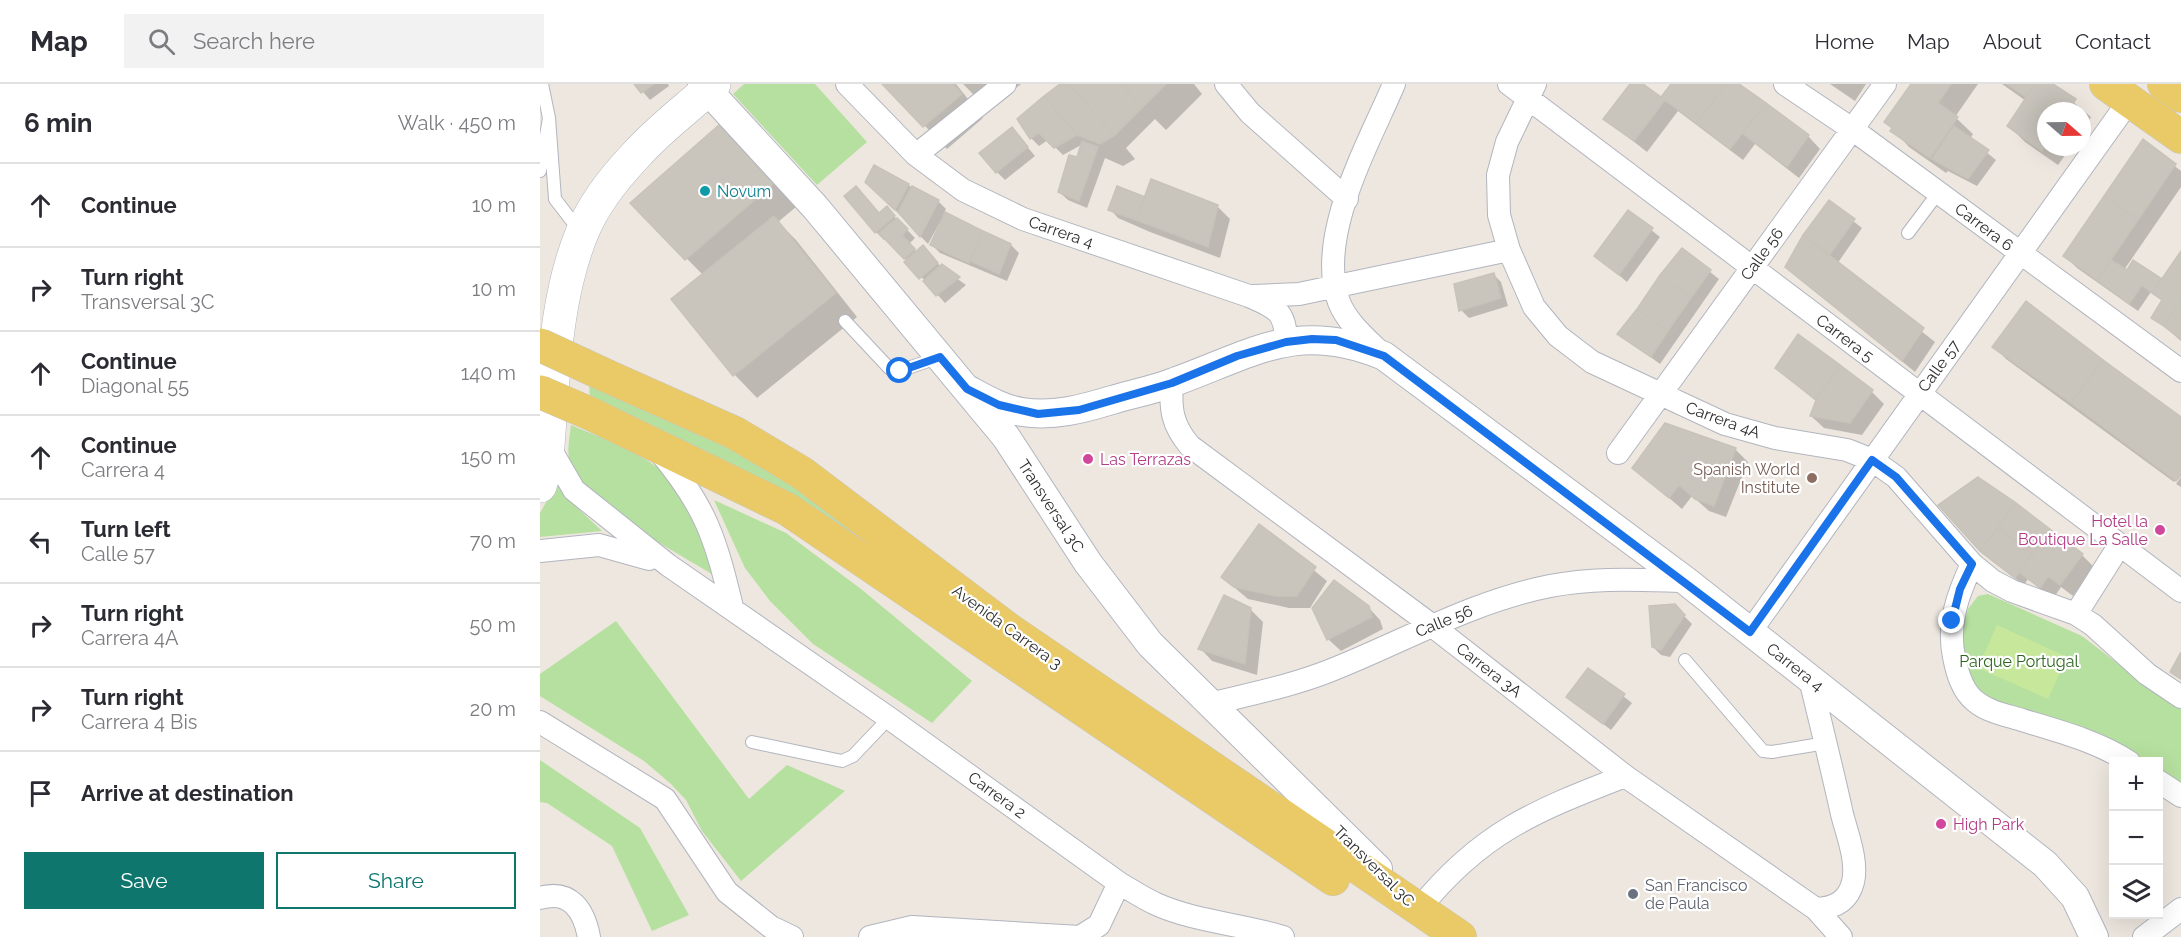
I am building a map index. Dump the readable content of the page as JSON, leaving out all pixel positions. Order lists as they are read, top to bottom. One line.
{"streets":{"main road":["Avenida Carrera 3"],"street":["Carrera 6","Carrera 4","Calle 56","Carrera 5","Calle 57","Carrera 4A","Transversal 3C","Carrera 3A","Carrera 2"]},"crossings":[["Carrera 6","Calle 56"],["Carrera 6","Calle 57"],["Carrera 4","Calle 56"],["Carrera 4","Calle 57"],["Carrera 4","Transversal 3C"],["Carrera 4","Carrera 3A"],["Calle 56","Carrera 5"],["Calle 56","Carrera 4A"],["Calle 56","Transversal 3C"],["Calle 56","Carrera 3A"],["Carrera 5","Calle 57"],["Carrera 5","Carrera 4A"],["Calle 57","Carrera 4A"],["Transversal 3C","Avenida Carrera 3"]],"parks":["Parque Portugal"],"places":["Novum","Las Terrazas","Spanish World Institute","Hotel la Boutique La Salle","High Park","San Francisco de Paula"],"north":"right","page":{"header":"Map","search":"Search here","nav":["Home","Map","About","Contact"],"heading":["6 min","Walk · 450 m"],"list":[["Continue","10 m"],["Turn right","Transversal 3C","10 m"],["Continue","Diagonal 55","140 m"],["Continue","Carrera 4","150 m"],["Turn left","Calle 57","70 m"],["Turn right","Carrera 4A","50 m"],["Turn right","Carrera 4 Bis","20 m"],"Arrive at destination"],"map_buttons":["+","−"],"buttons":["Save","Share"]}}
